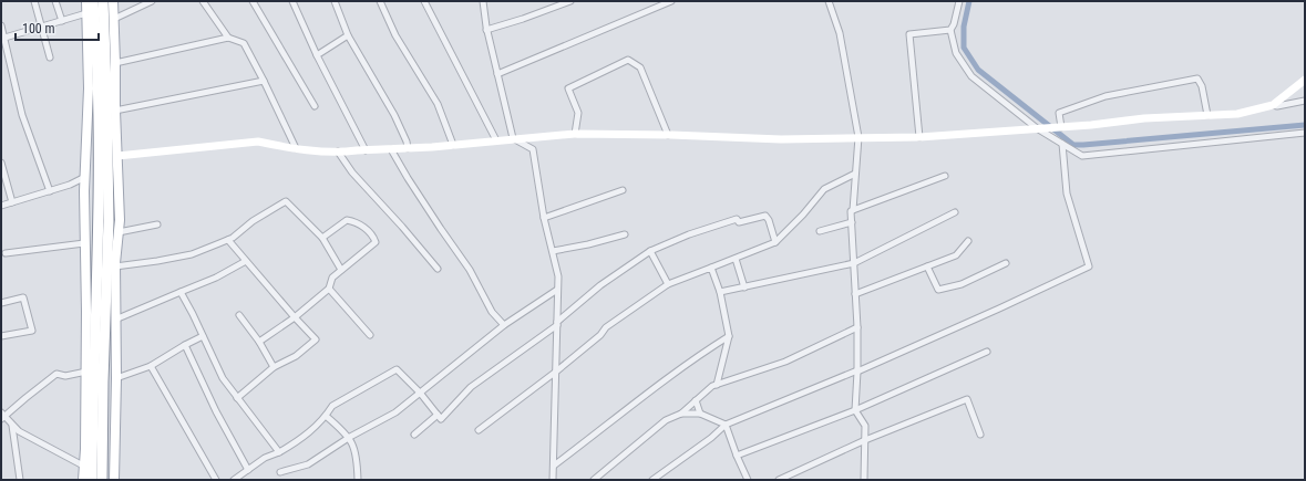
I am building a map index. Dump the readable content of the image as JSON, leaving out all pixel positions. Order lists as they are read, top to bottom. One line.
{"scale_bar":"100 m"}
